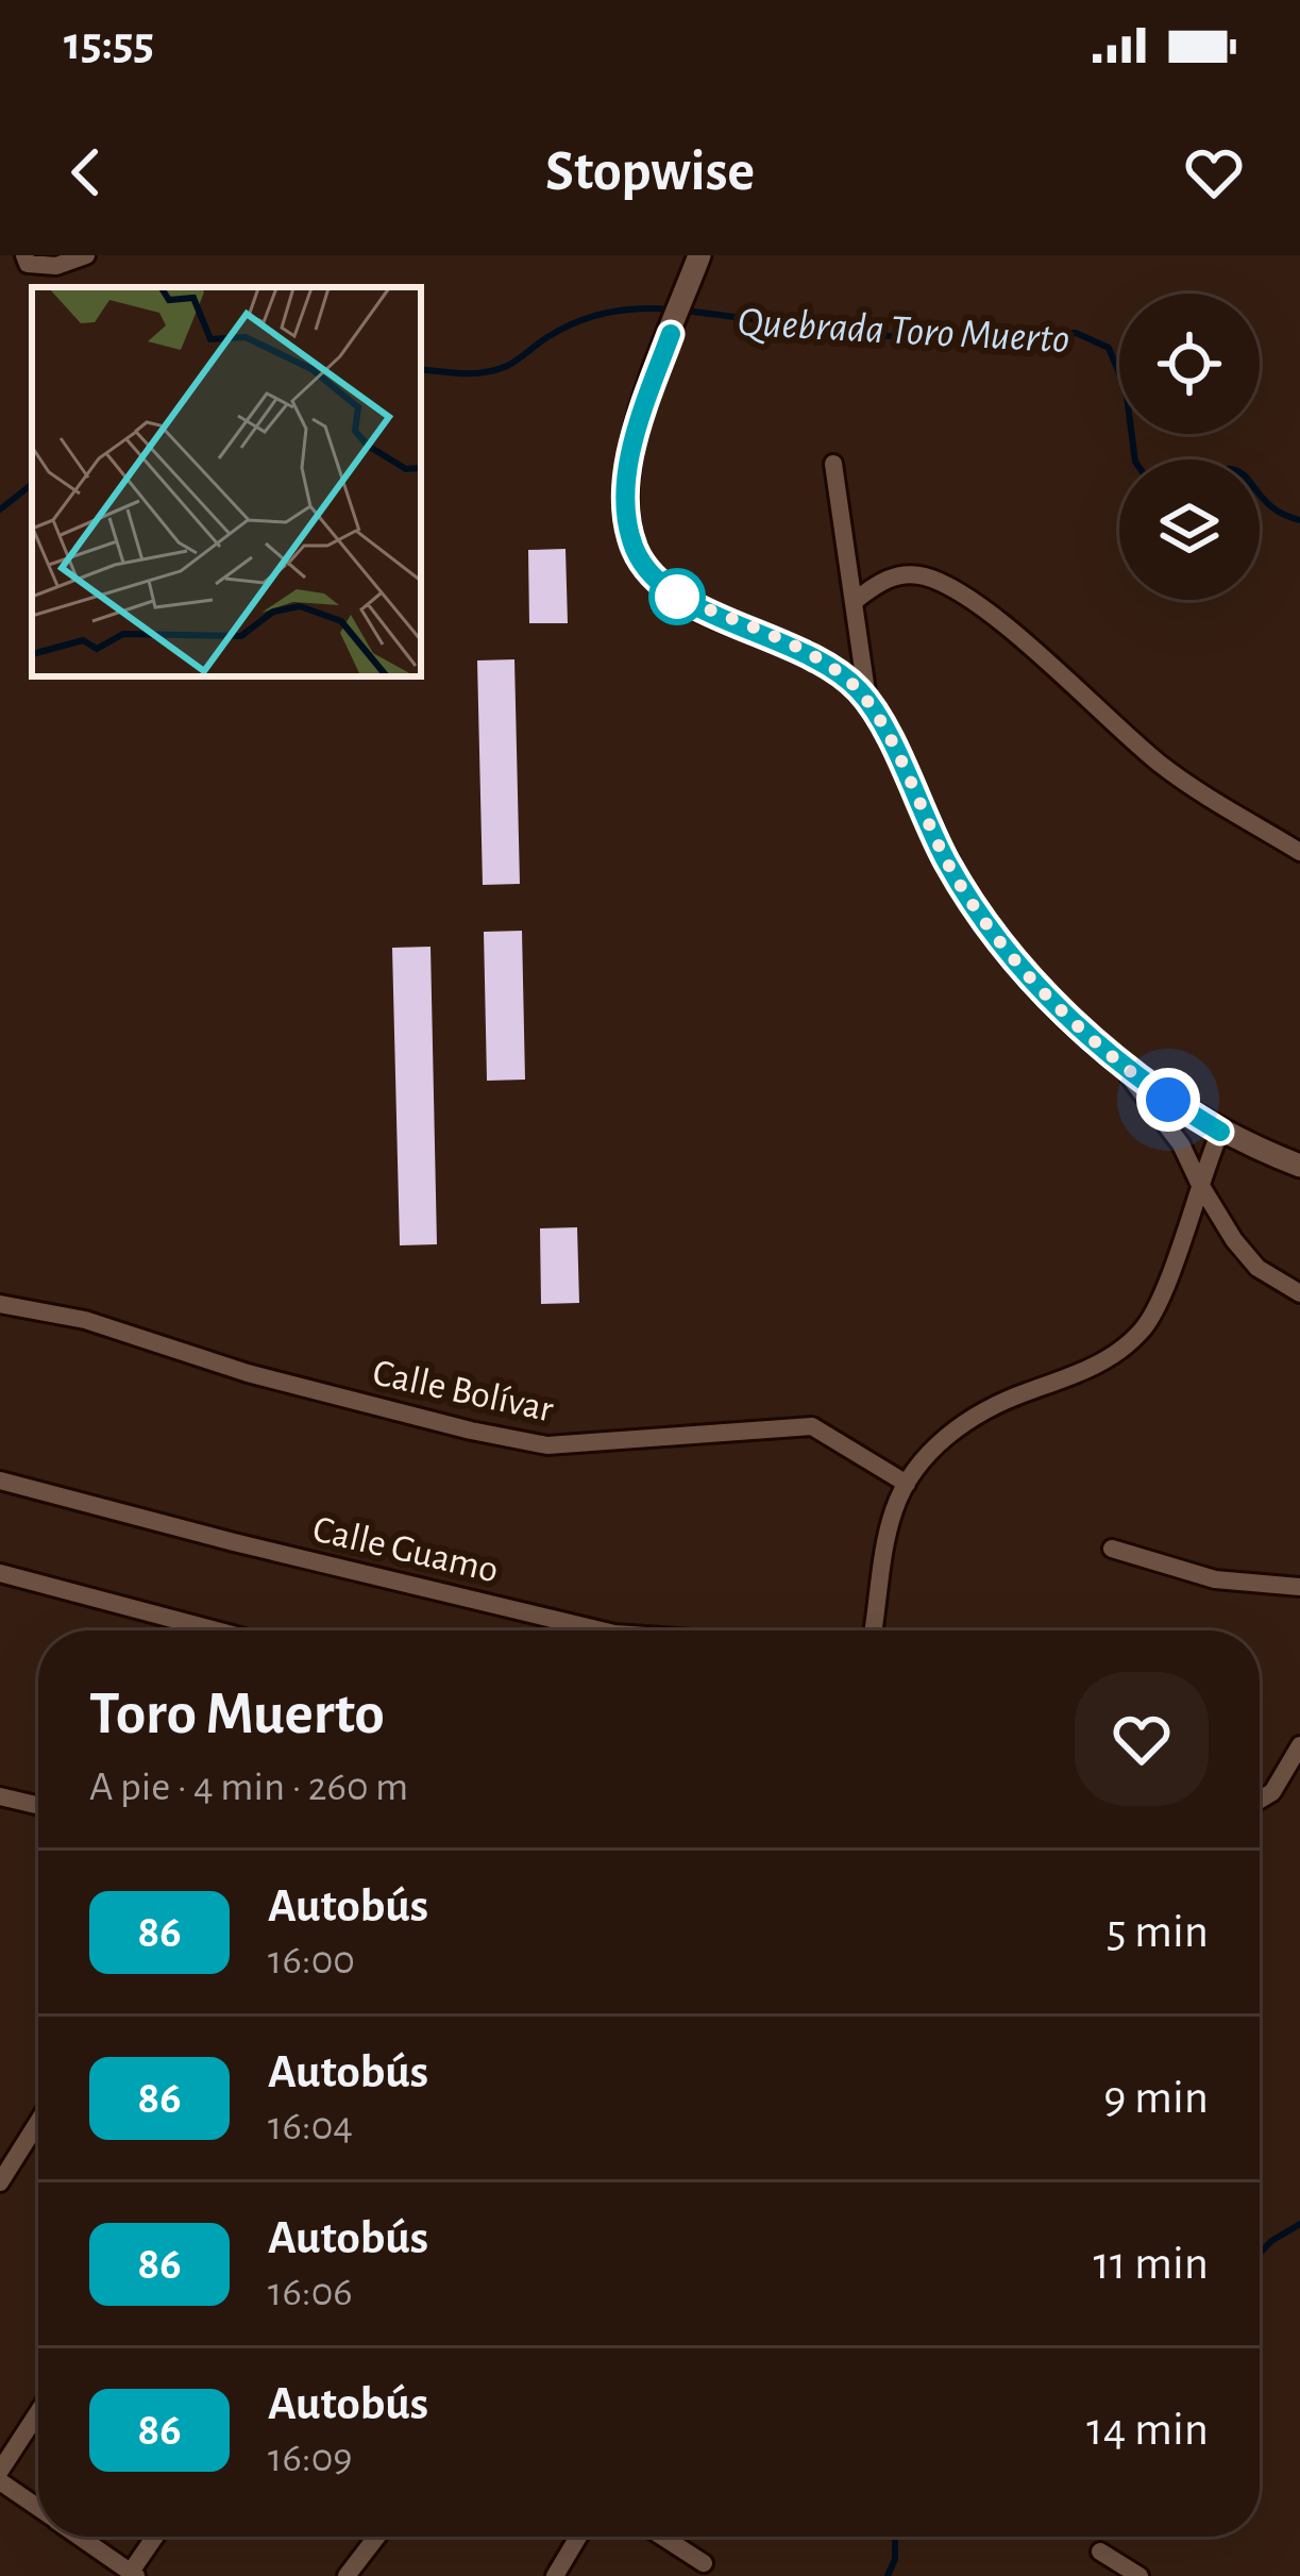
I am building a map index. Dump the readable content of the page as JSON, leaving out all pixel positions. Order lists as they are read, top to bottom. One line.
{"streets":{"street":["Calle Bolívar","Calle Guamo"]},"water":["Quebrada Toro Muerto"],"lines":["bus line 86"],"page":{"status":"15:55","header":"Stopwise","heading":["Toro Muerto","A pie · 4 min · 260 m"],"list":[{"mark":"86","name":"Autobús","note":"16:00","value":"5 min"},{"mark":"86","name":"Autobús","note":"16:04","value":"9 min"},{"mark":"86","name":"Autobús","note":"16:06","value":"11 min"},{"mark":"86","name":"Autobús","note":"16:09","value":"14 min"}]}}
